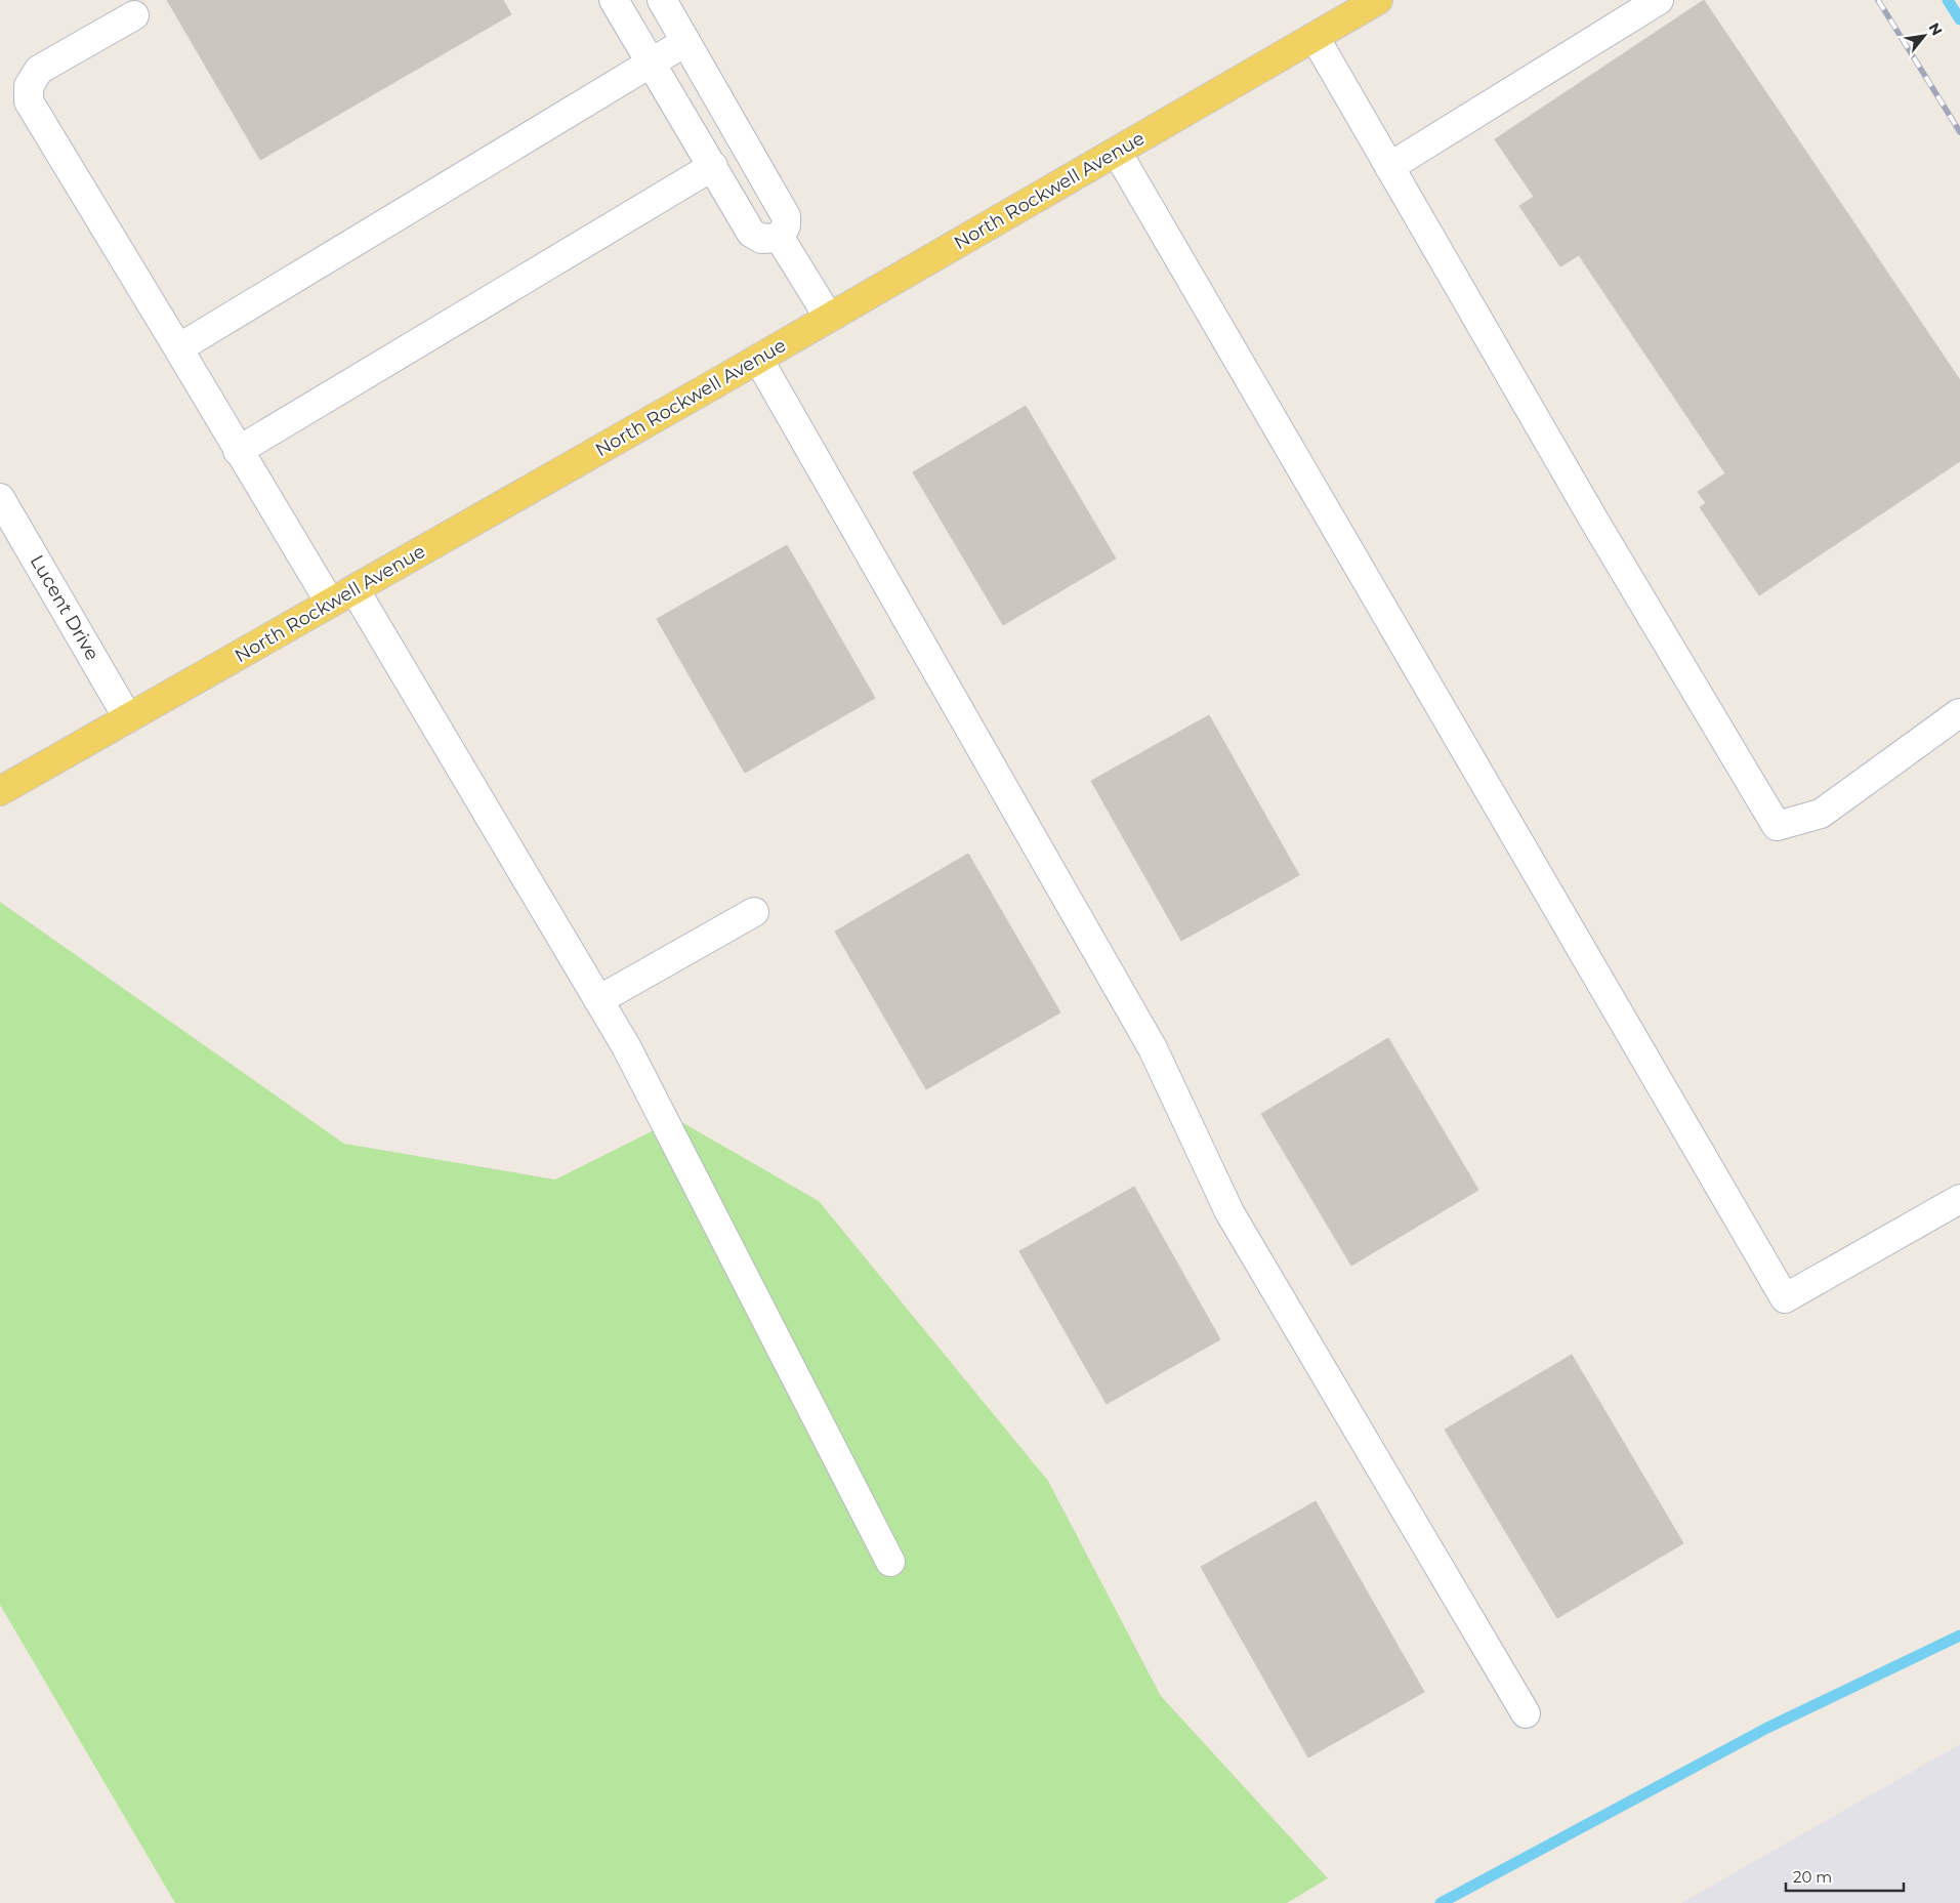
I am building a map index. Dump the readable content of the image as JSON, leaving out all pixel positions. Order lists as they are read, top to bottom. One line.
{"streets":{"main road":["North Rockwell Avenue"],"lane":["Lucent Drive"]},"crossings":[["North Rockwell Avenue","Lucent Drive"]],"scale_bar":"20 m","north":"top right"}
